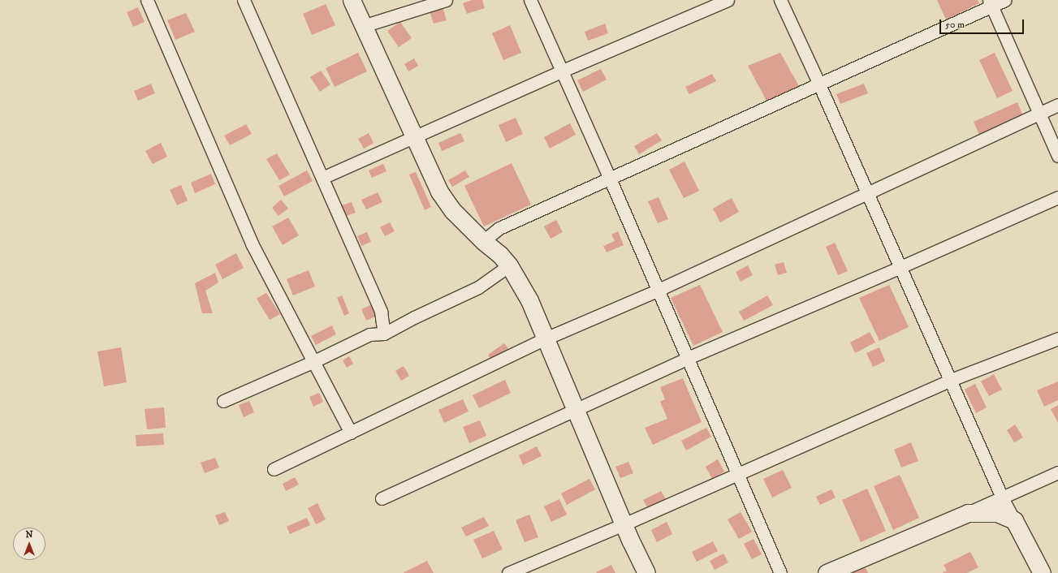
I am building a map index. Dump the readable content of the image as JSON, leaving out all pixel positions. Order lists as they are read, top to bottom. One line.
{"scale_bar":"50 m","north":"top"}
